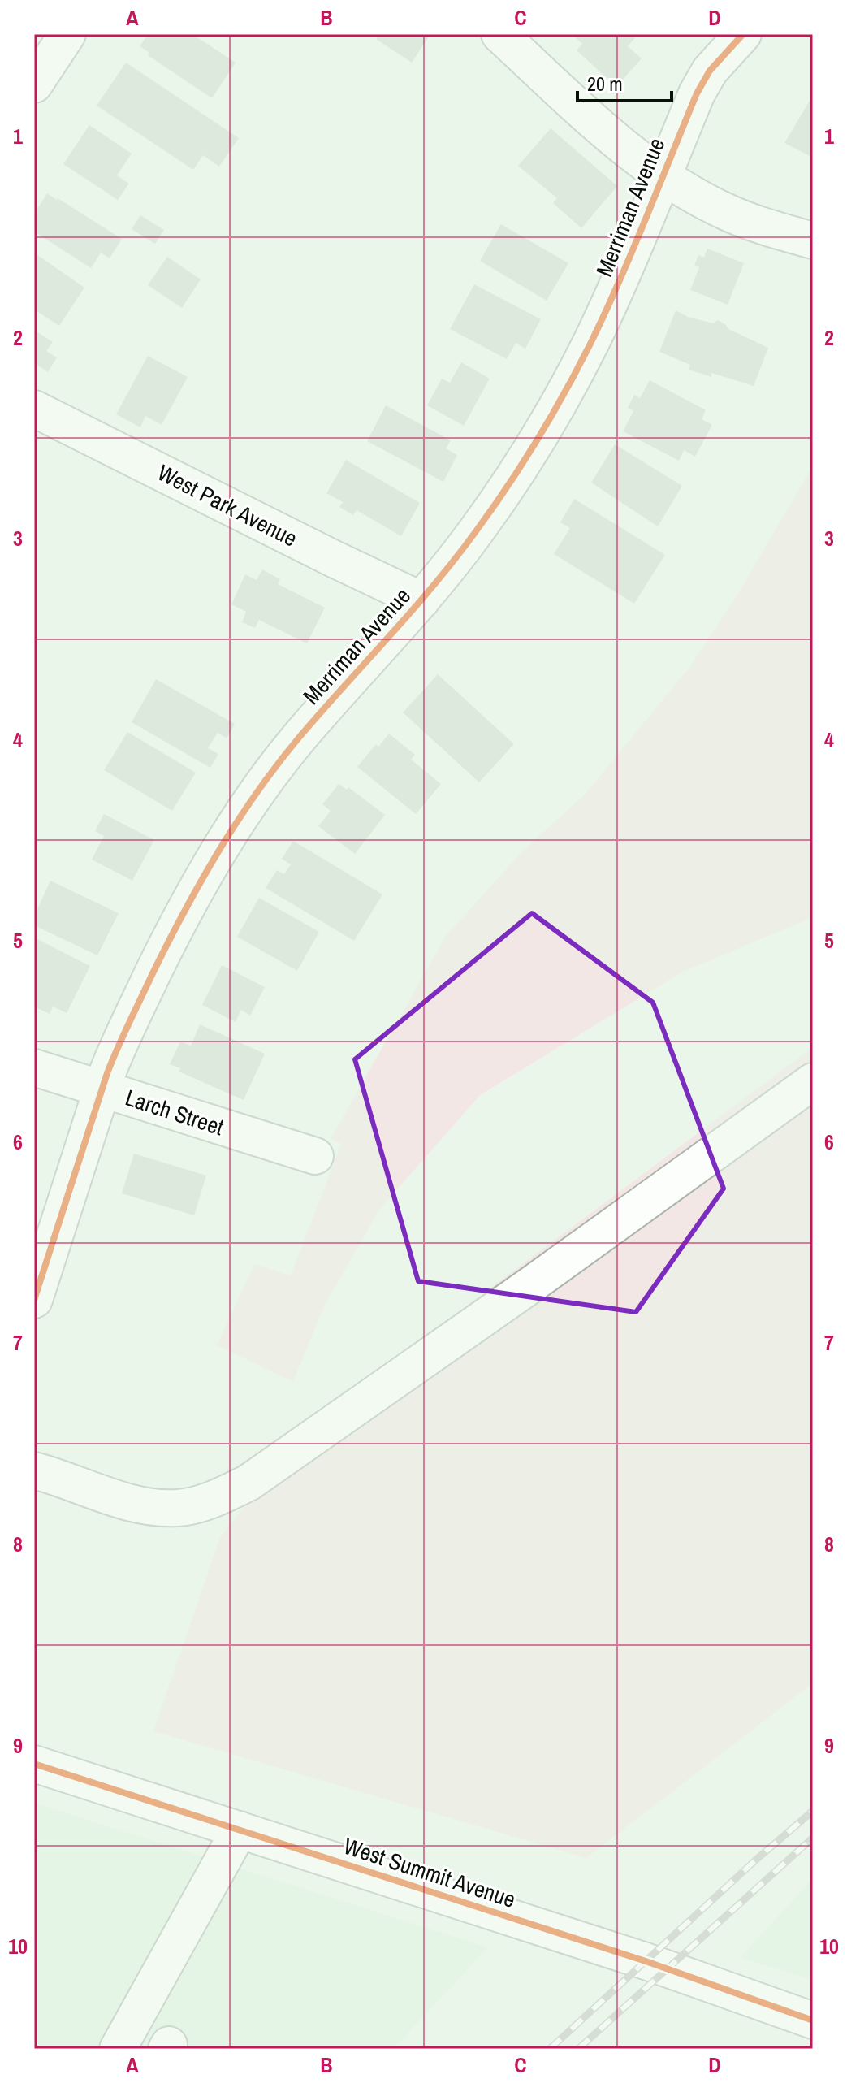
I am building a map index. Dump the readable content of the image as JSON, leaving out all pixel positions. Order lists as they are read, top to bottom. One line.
{"streets":{"street":["Merriman Avenue","West Park Avenue","Larch Street","West Summit Avenue"]},"crossings":[["Merriman Avenue","West Park Avenue"],["Merriman Avenue","Larch Street"]],"scale_bar":"20 m","grid":{"columns":["A","B","C","D"],"rows":["1","2","3","4","5","6","7","8","9","10"]}}
